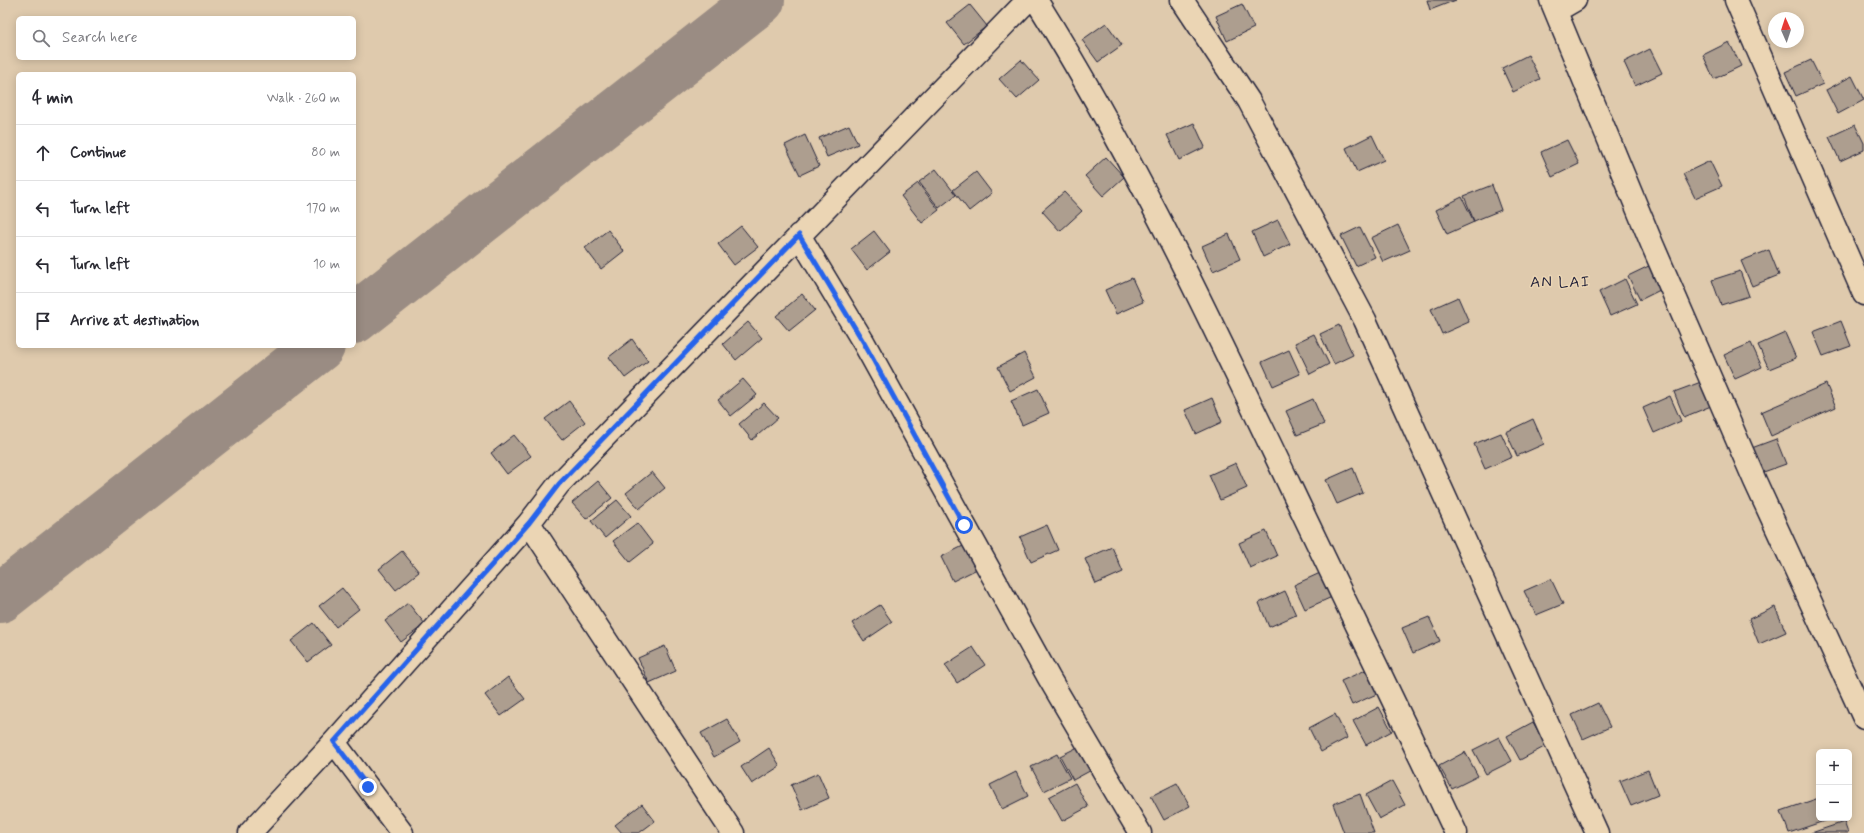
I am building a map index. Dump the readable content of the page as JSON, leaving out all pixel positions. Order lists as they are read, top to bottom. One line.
{"districts":["AN LAI"],"north":"top","page":{"search":"Search here","heading":["4 min","Walk · 260 m"],"list":[["Continue","80 m"],["Turn left","170 m"],["Turn left","10 m"],"Arrive at destination"],"map_buttons":["+","−"]}}
